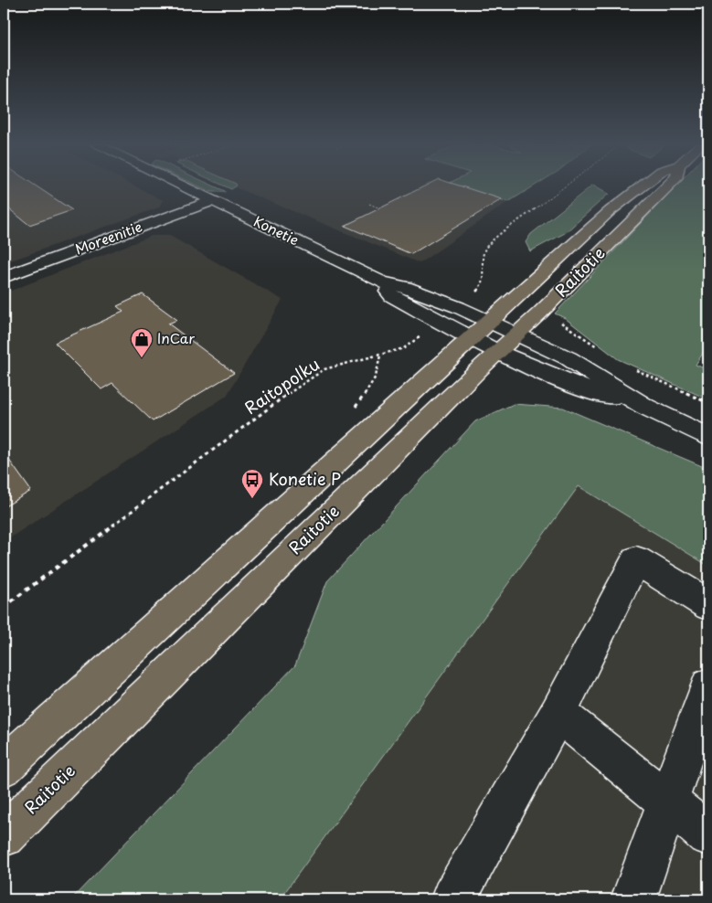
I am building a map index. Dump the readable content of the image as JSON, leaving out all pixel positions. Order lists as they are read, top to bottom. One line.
{"streets":{"main road":["Raitotie"],"street":["Konetie","Moreenitie"],"path":["Raitopolku"]},"crossings":[["Konetie","Moreenitie"],["Konetie","Raitotie"],["Konetie","Raitopolku"]],"places":{"shop":["InCar"],"bus stop":["Konetie P"]}}
